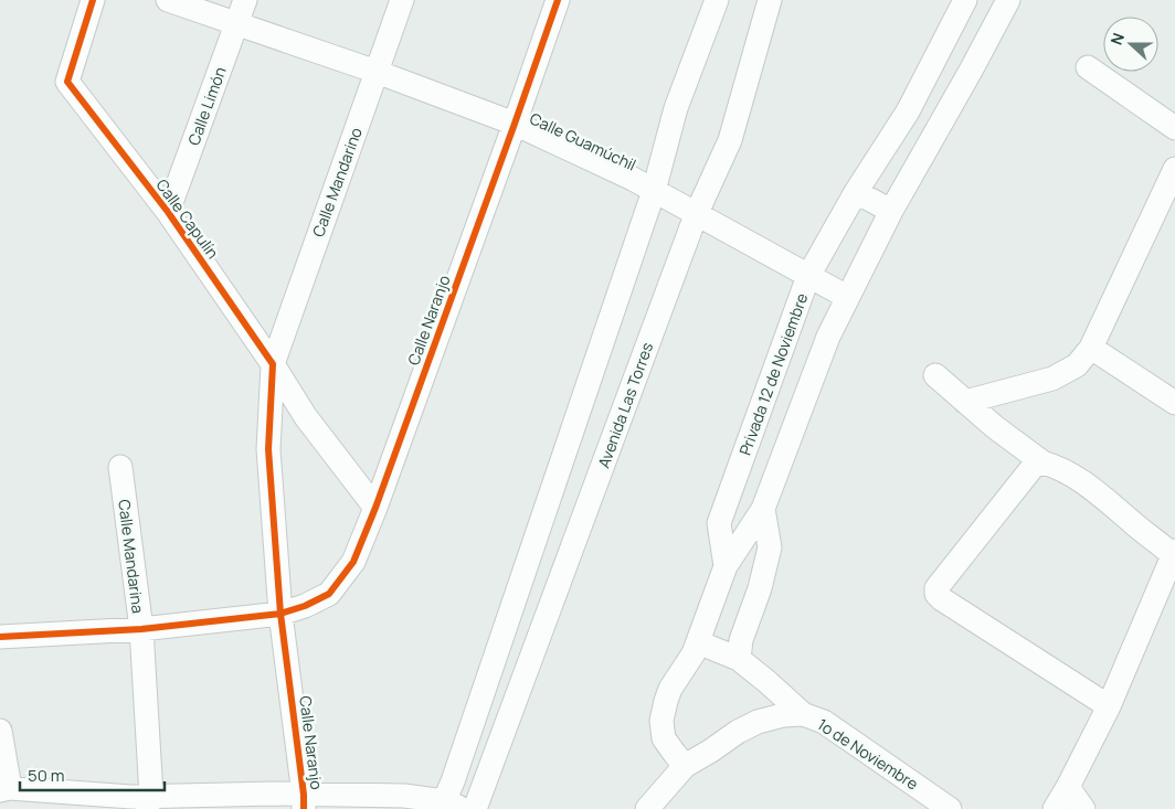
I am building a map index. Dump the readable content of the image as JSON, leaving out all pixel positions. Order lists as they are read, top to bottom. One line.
{"streets":{"street":["Calle Limón","Calle Guamúchil","Calle Mandarino","Calle Capulín","Calle Naranjo","Privada 12 de Noviembre","Avenida Las Torres","Calle Mandarina","1o de Noviembre"]},"crossings":[["Calle Limón","Calle Guamúchil"],["Calle Limón","Calle Capulín"],["Calle Guamúchil","Calle Mandarino"],["Calle Guamúchil","Calle Naranjo"],["Calle Guamúchil","Privada 12 de Noviembre"],["Calle Guamúchil","Avenida Las Torres"],["Calle Mandarino","Calle Capulín"],["Calle Mandarino","Calle Naranjo"],["Calle Capulín","Calle Naranjo"],["Privada 12 de Noviembre","1o de Noviembre"]],"scale_bar":"50 m","north":"left"}
